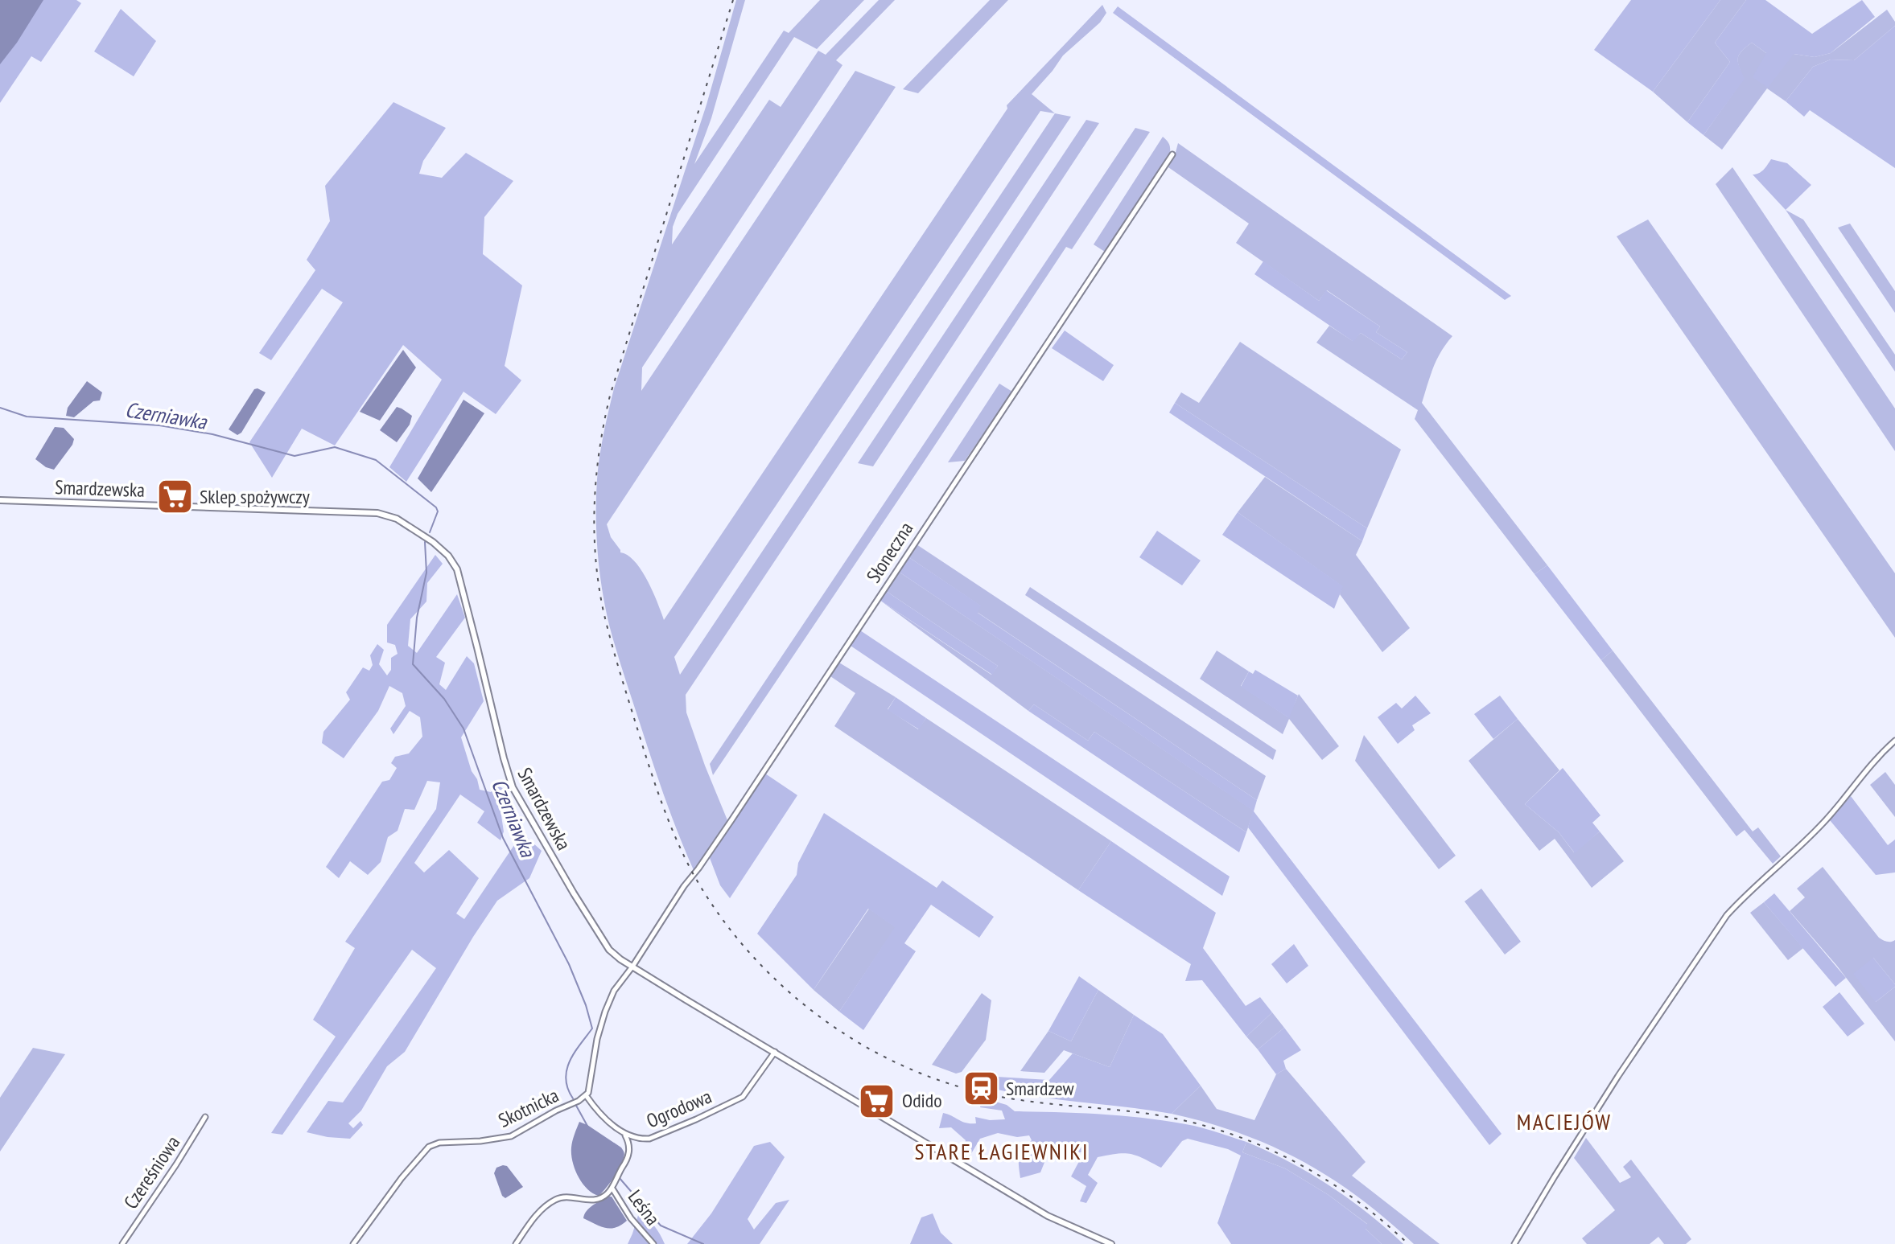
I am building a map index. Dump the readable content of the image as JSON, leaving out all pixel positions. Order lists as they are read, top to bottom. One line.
{"streets":{"street":["Smardzewska","Słoneczna","Skotnicka","Ogrodowa","Czereśniowa","Leśna"]},"crossings":[["Smardzewska","Słoneczna"],["Smardzewska","Skotnicka"],["Smardzewska","Ogrodowa"],["Słoneczna","Skotnicka"],["Skotnicka","Ogrodowa"]],"districts":["MACIEJÓW","STARE ŁAGIEWNIKI"],"water":["Czerniawka"],"places":{"supermarket":["Sklep spożywczy","Odido"],"station":["Smardzew"]}}
